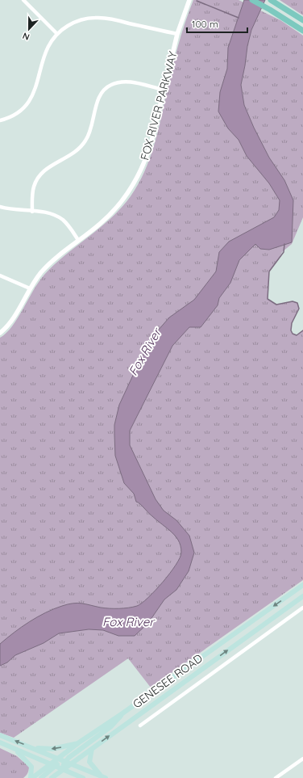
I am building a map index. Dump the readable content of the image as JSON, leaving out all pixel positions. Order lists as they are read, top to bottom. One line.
{"streets":{"main road":["GENESEE ROAD"],"street":["FOX RIVER PARKWAY"]},"water":["Fox River"],"scale_bar":"100 m","north":"bottom"}
